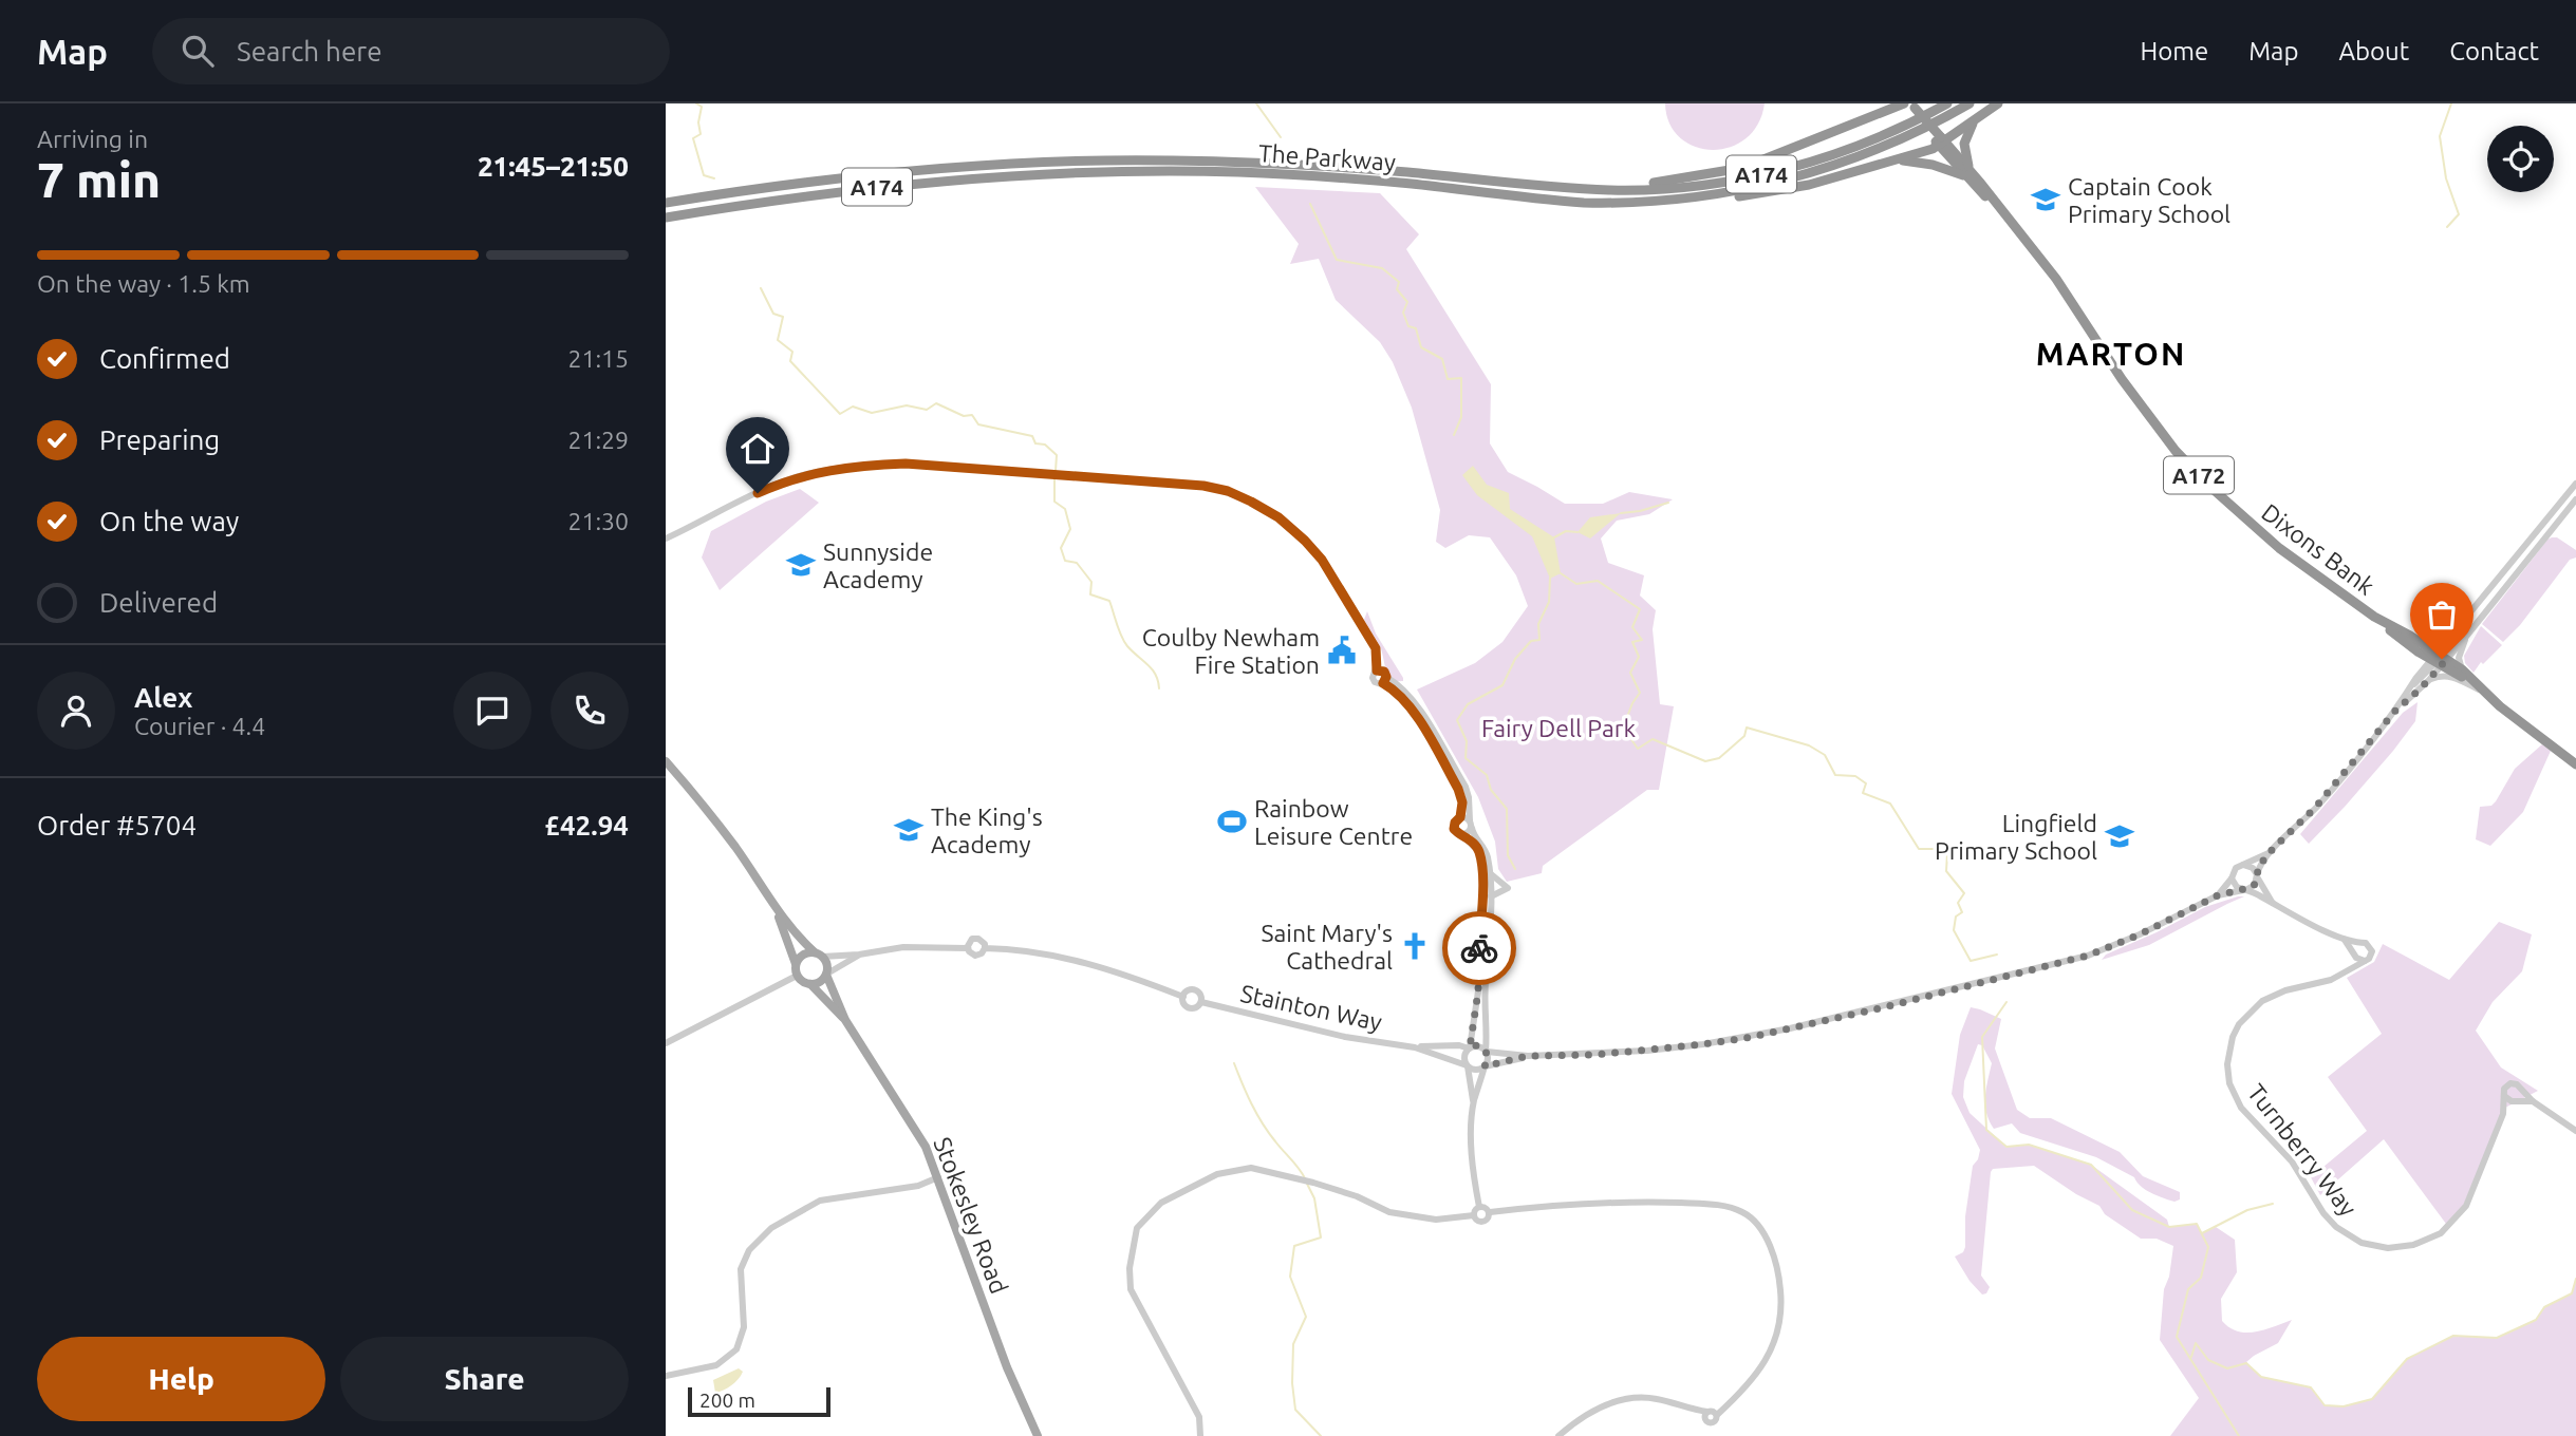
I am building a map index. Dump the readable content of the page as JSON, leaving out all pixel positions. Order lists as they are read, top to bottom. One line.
{"streets":{"highway":["The Parkway","A174","A172","Dixons Bank"],"main road":["Stokesley Road"],"street":["Stainton Way","Turnberry Way"]},"crossings":[["The Parkway","A174"],["The Parkway","A172"],["A174","A172"],["A174","Dixons Bank"],["A172","Dixons Bank"]],"districts":["MARTON"],"parks":["Fairy Dell Park"],"places":{"school or university":["Captain Cook Primary School","Sunnyside Academy","The King's Academy","Lingfield Primary School"],"public building":["Coulby Newham Fire Station"],"sports":["Rainbow Leisure Centre"],"church":["Saint Mary's Cathedral"]},"scale_bar":"200 m","page":{"header":"Map","search":"Search here","nav":["Home","Map","About","Contact"],"heading":["7 min","Arriving in","21:45–21:50"],"panel":["Alex","Courier · 4.4","Order #5704","£42.94"],"bar":"On the way · 1.5 km","list":[["Confirmed","21:15"],["Preparing","21:29"],["On the way","21:30"],"Delivered"],"buttons":["Help","Share"],"scale":"200 m"}}
